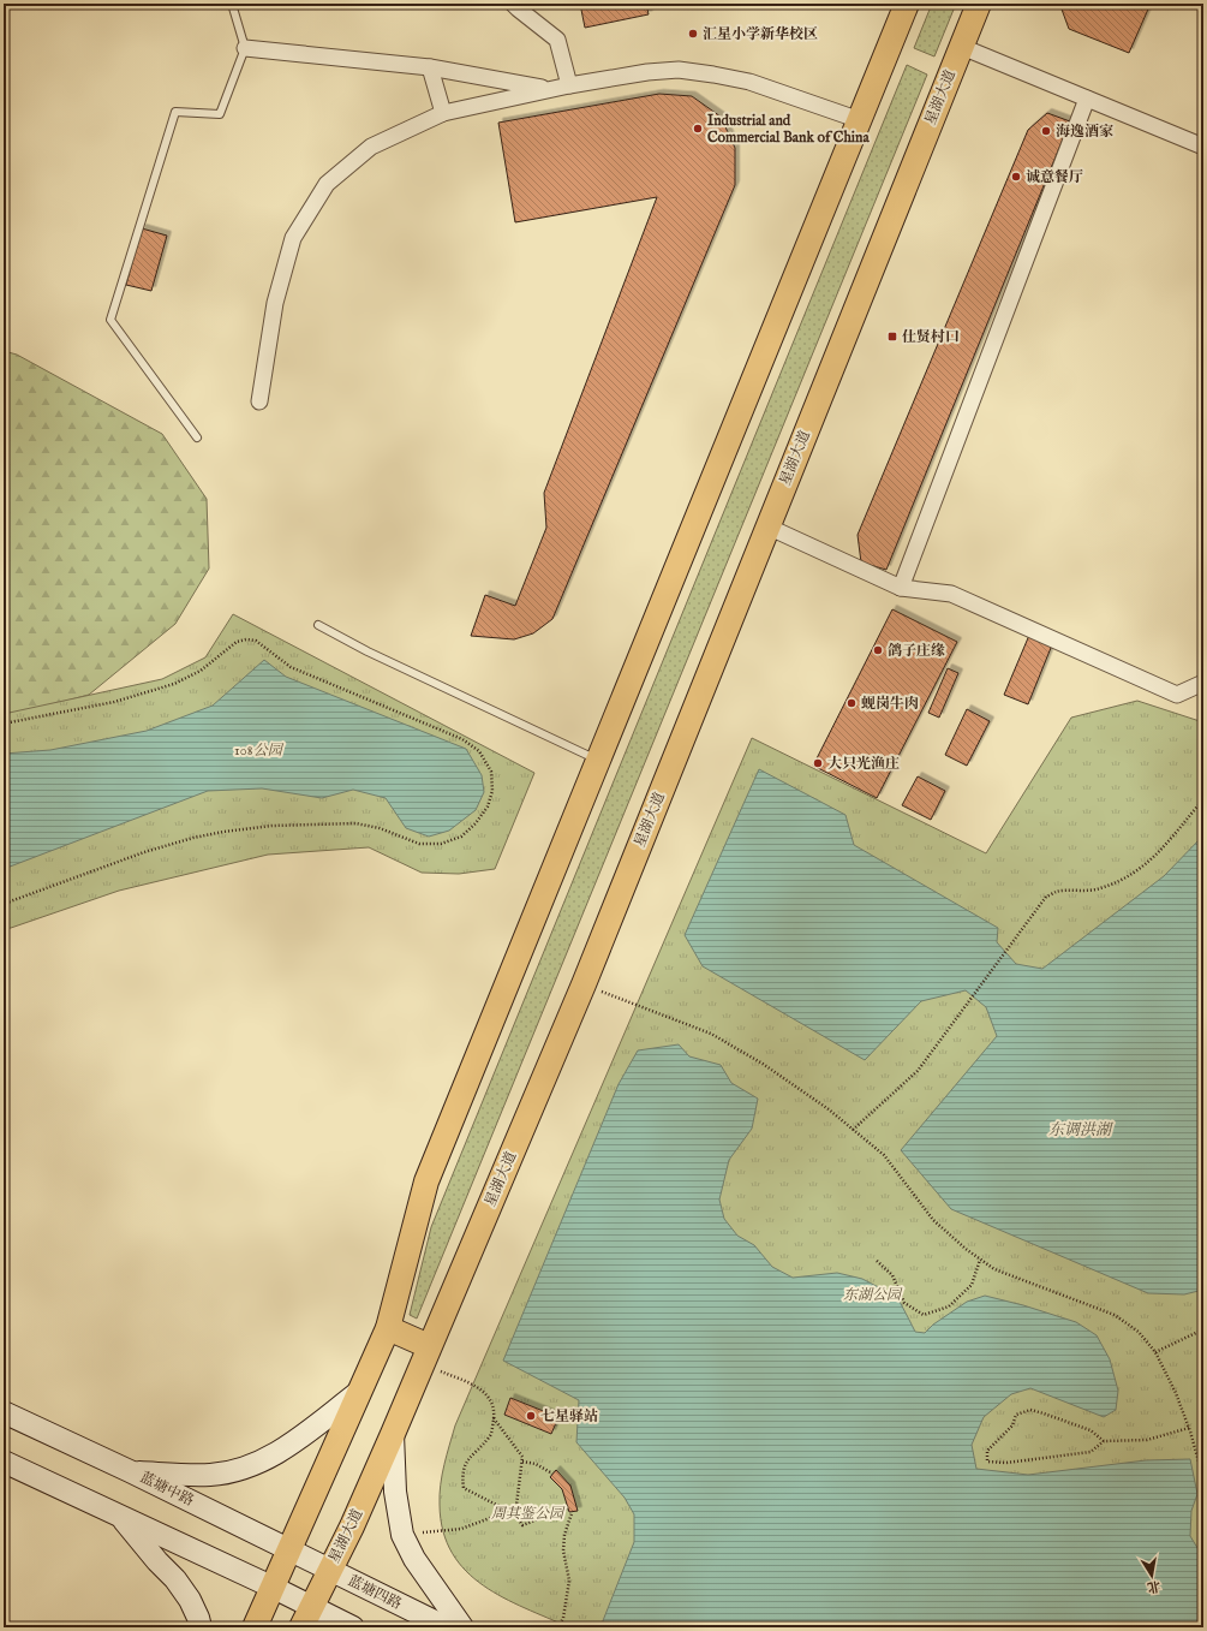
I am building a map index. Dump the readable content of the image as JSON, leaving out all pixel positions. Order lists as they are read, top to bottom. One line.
{"streets":{"main road":["星湖大道","蓝塘中路","蓝塘四路"]},"crossings":[["星湖大道","蓝塘中路"],["星湖大道","蓝塘四路"],["蓝塘中路","蓝塘四路"]],"water":["东调洪湖"],"parks":["108公园","东湖公园","周其鉴公园"],"places":{"other":["汇星小学新华校区","Industrial and Commercial Bank of China","海逸酒家","诚意餐厅","鸽子庄缘","蚬岗牛肉","大只光渔庄","七星驿站"],"transit":["仕贤村口"]},"north":"bottom"}
